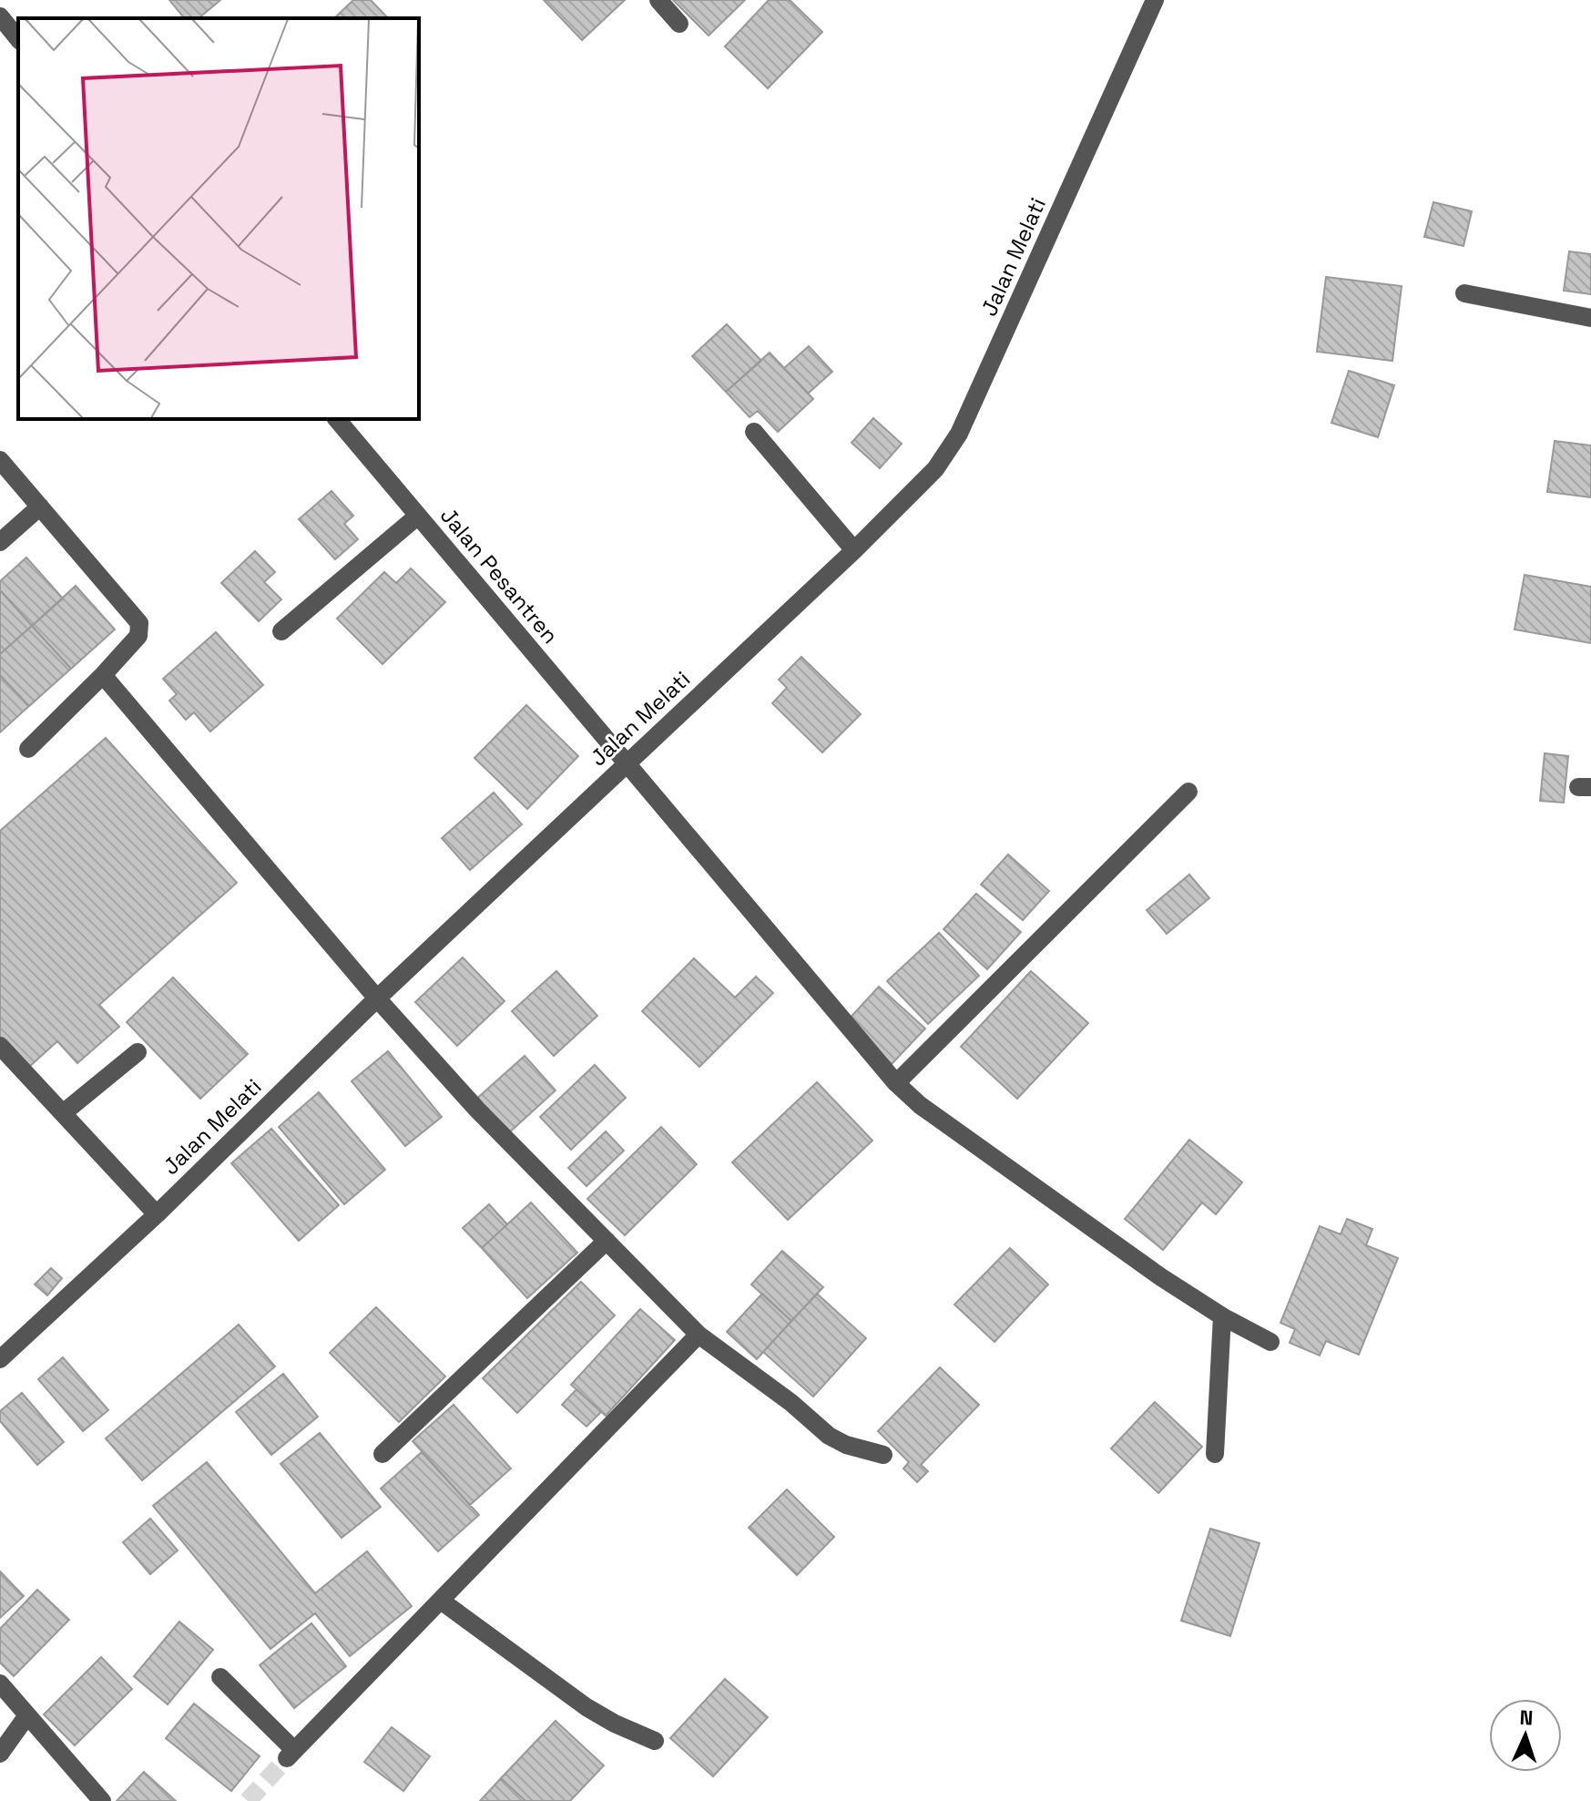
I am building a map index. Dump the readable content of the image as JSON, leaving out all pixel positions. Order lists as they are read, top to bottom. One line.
{"streets":{"street":["Jalan Melati","Jalan Pesantren"]},"crossings":[["Jalan Melati","Jalan Pesantren"]],"north":"top"}
